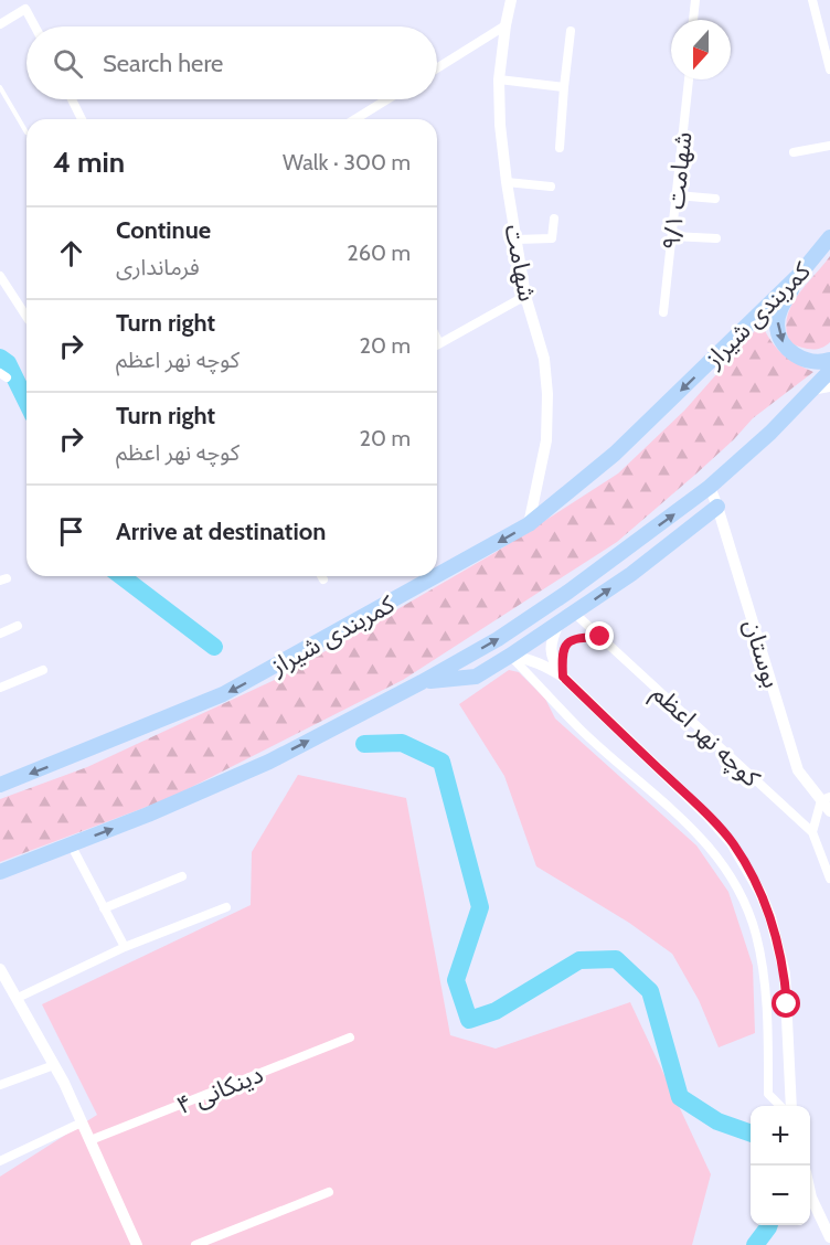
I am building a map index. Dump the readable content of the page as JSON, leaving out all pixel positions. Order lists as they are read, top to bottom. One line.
{"streets":{"highway":["کمربندی شیراز"],"street":["۹/۱ شهامت","شهامت","بوستان","کوچه نهر اعظم","۴ دینکانی"]},"crossings":[["شهامت","کمربندی شیراز"]],"north":"bottom","page":{"search":"Search here","heading":["4 min","Walk · 300 m"],"list":[["Continue","فرمانداری","260 m"],["Turn right","کوچه نهر اعظم","20 m"],["Turn right","کوچه نهر اعظم","20 m"],"Arrive at destination"],"map_buttons":["+","−"]}}
